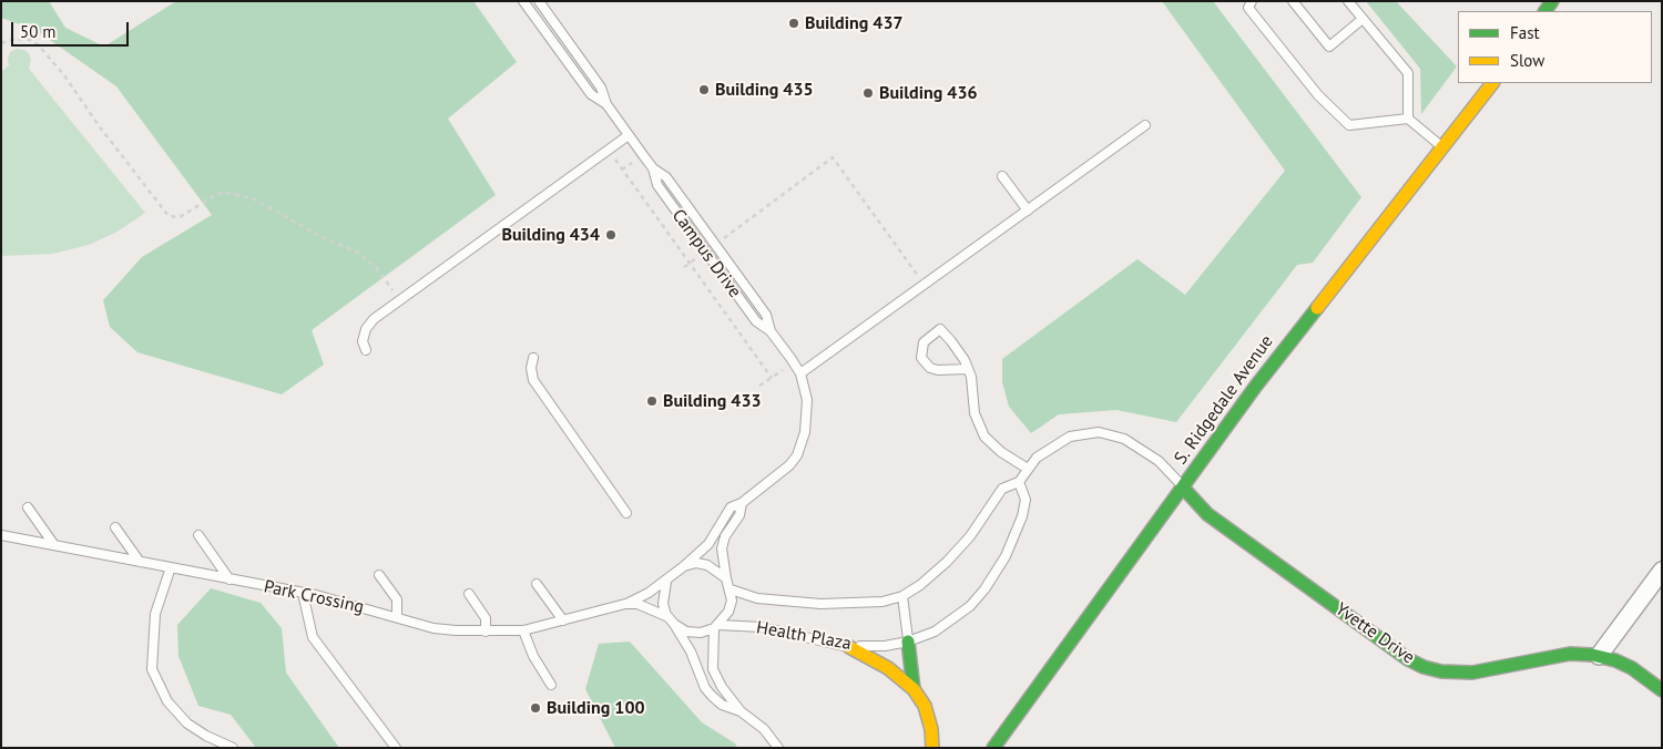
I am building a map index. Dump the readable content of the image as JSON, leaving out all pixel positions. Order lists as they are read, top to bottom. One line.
{"streets":{"main road":["S. Ridgedale Avenue","Yvette Drive"],"lane":["Campus Drive","Park Crossing","Health Plaza"]},"crossings":[["Campus Drive","Park Crossing"],["Campus Drive","Health Plaza"],["S. Ridgedale Avenue","Yvette Drive"],["S. Ridgedale Avenue","Health Plaza"],["Park Crossing","Health Plaza"],["Yvette Drive","Health Plaza"]],"places":["Building 437","Building 435","Building 436","Building 434","Building 433","Building 100"],"legend":["Fast","Slow"],"scale_bar":"50 m"}
